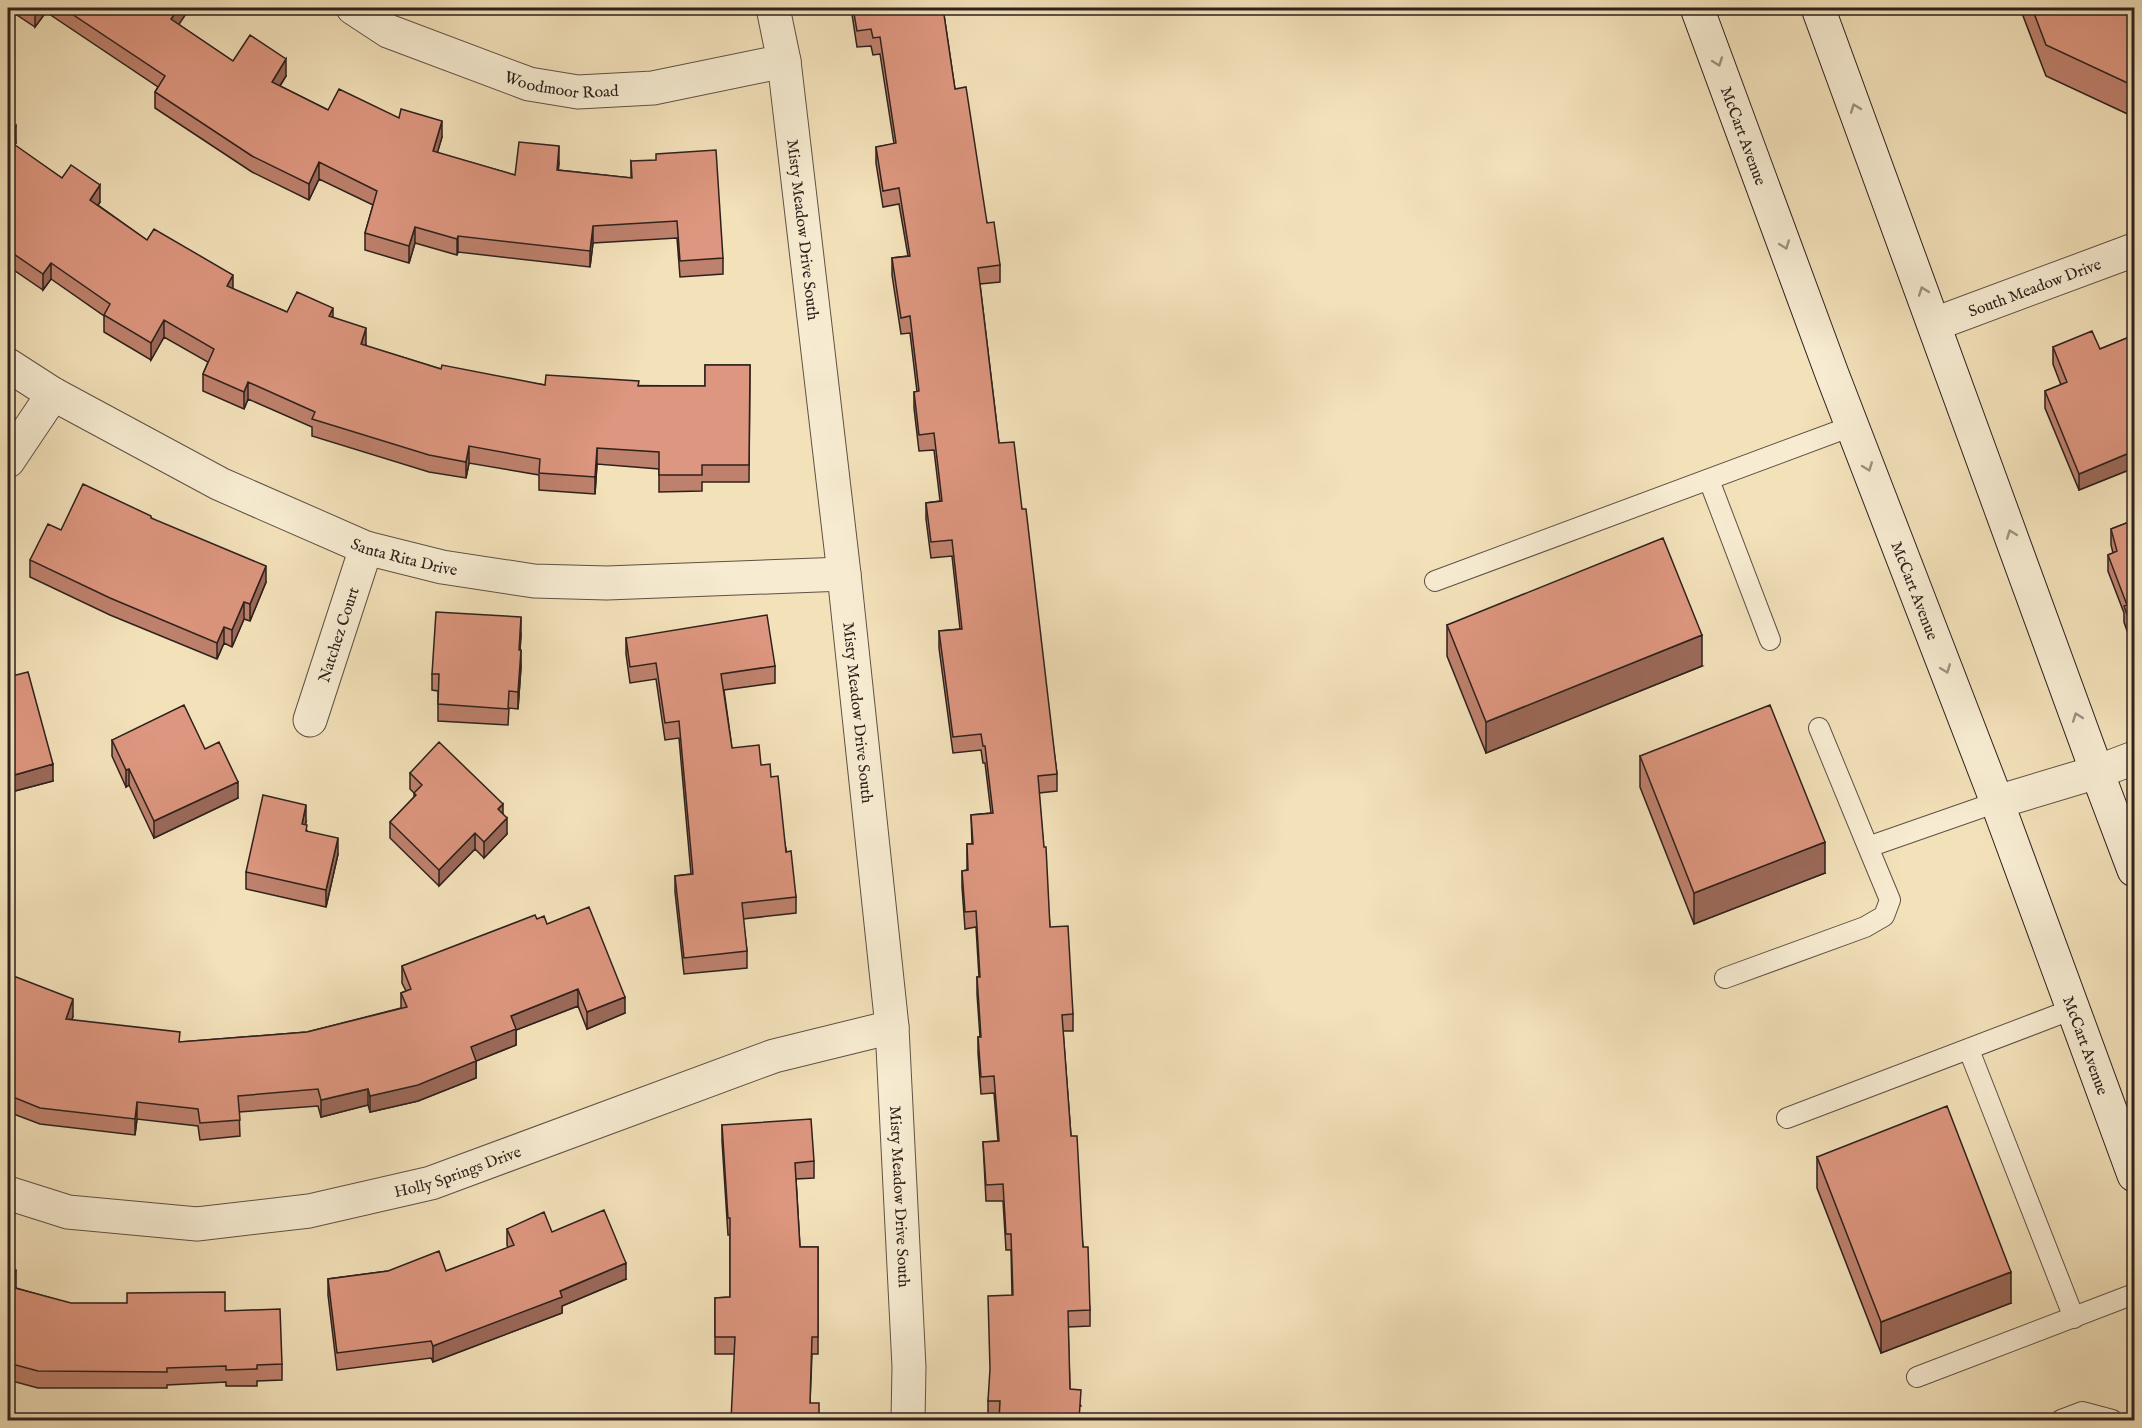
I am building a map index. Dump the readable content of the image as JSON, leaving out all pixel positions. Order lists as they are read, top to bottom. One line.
{"streets":{"street":["Woodmoor Road","McCart Avenue","Misty Meadow Drive South","South Meadow Drive","Santa Rita Drive","Natchez Court","Holly Springs Drive"]},"crossings":[["Woodmoor Road","Misty Meadow Drive South"],["Misty Meadow Drive South","Santa Rita Drive"],["Misty Meadow Drive South","Holly Springs Drive"],["Santa Rita Drive","Natchez Court"]]}
